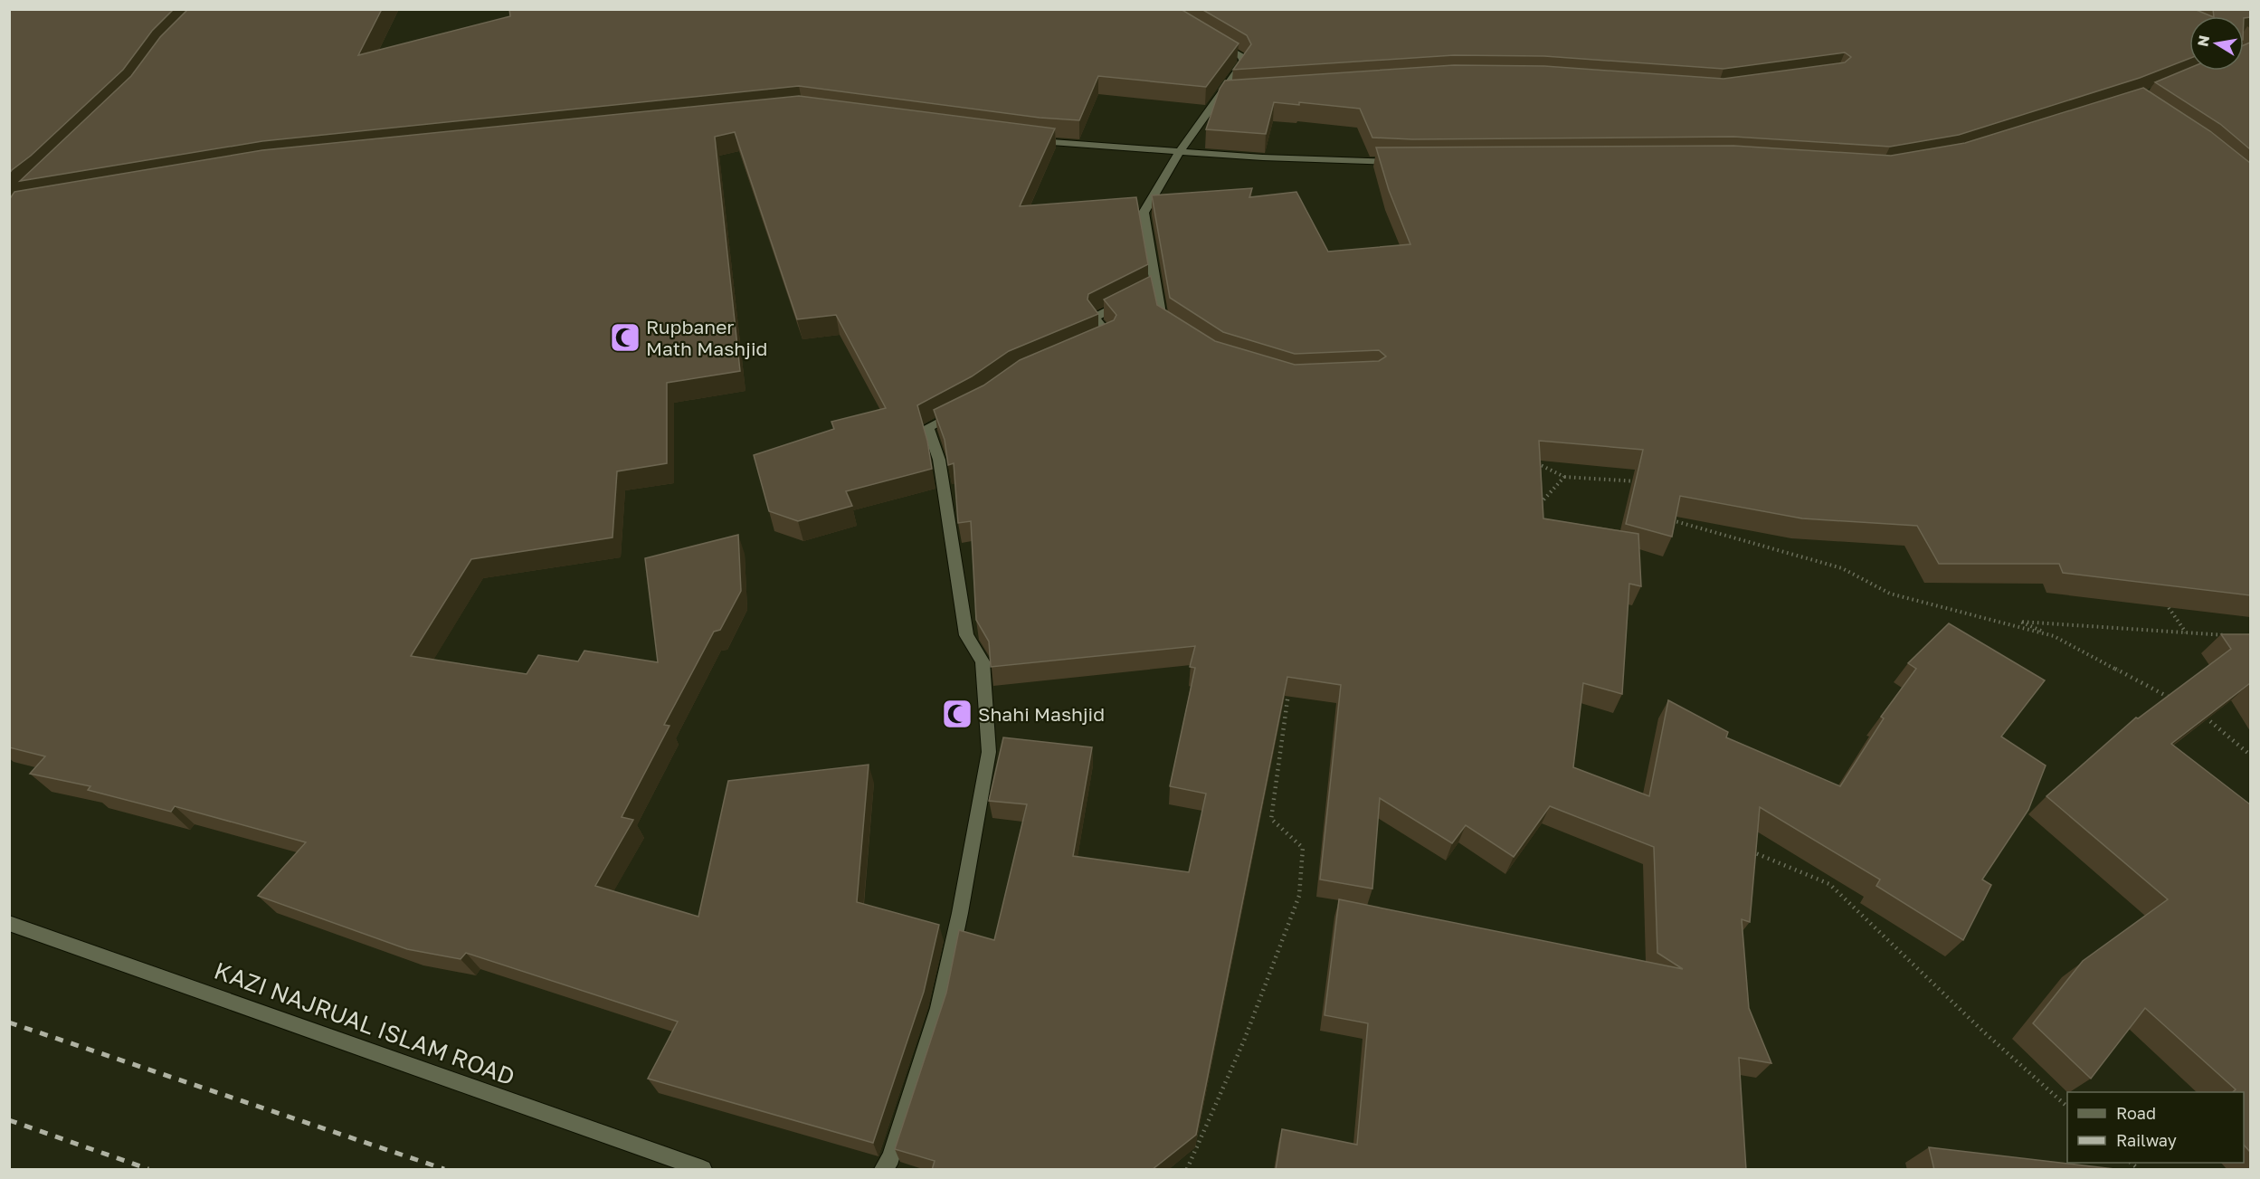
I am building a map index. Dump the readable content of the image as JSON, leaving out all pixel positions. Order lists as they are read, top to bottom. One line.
{"streets":{"street":["KAZI NAJRUAL ISLAM ROAD"]},"places":{"mosque":["Rupbaner Math Mashjid","Shahi Mashjid"]},"legend":["Road","Railway"],"north":"left"}
